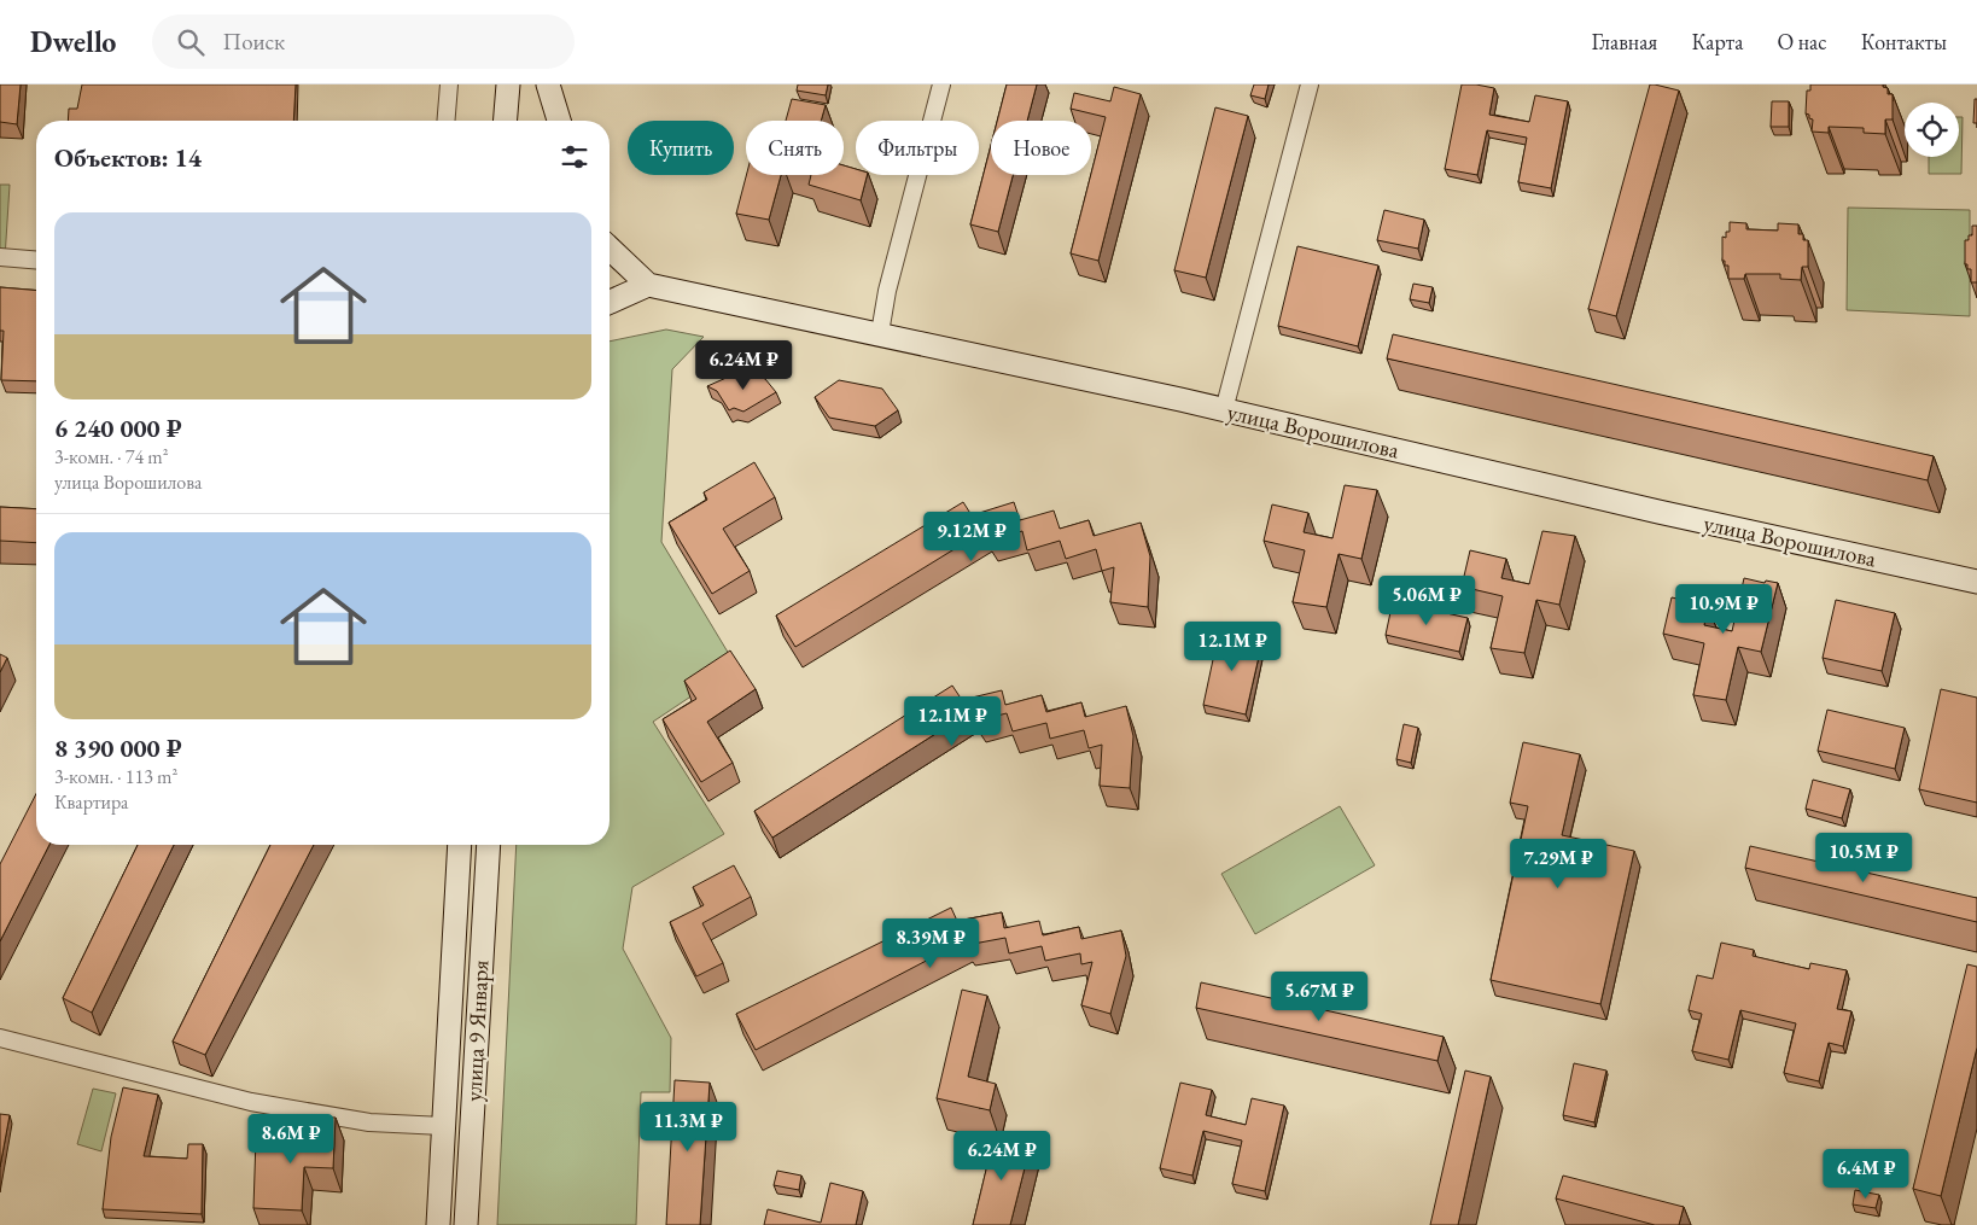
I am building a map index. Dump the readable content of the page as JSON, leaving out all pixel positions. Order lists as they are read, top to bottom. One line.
{"streets":{"main road":["улица Ворошилова","улица 9 Января"]},"page":{"header":"Dwello","search":"Поиск","nav":["Главная","Карта","О нас","Контакты"],"chip":["Купить","Снять","Фильтры","Новое"],"heading":"Объектов: 14","list":[{"name":"6 240 000 ₽","note":"3-комн. · 74 m² · улица Ворошилова"},{"name":"8 390 000 ₽","note":"3-комн. · 113 m² · Квартира"}],"price":["6.24M ₽","9.12M ₽","5.06M ₽","10.9M ₽","12.1M ₽","12.1M ₽","10.5M ₽","7.29M ₽","8.39M ₽","5.67M ₽","11.3M ₽","8.6M ₽","6.24M ₽","6.4M ₽"]}}
